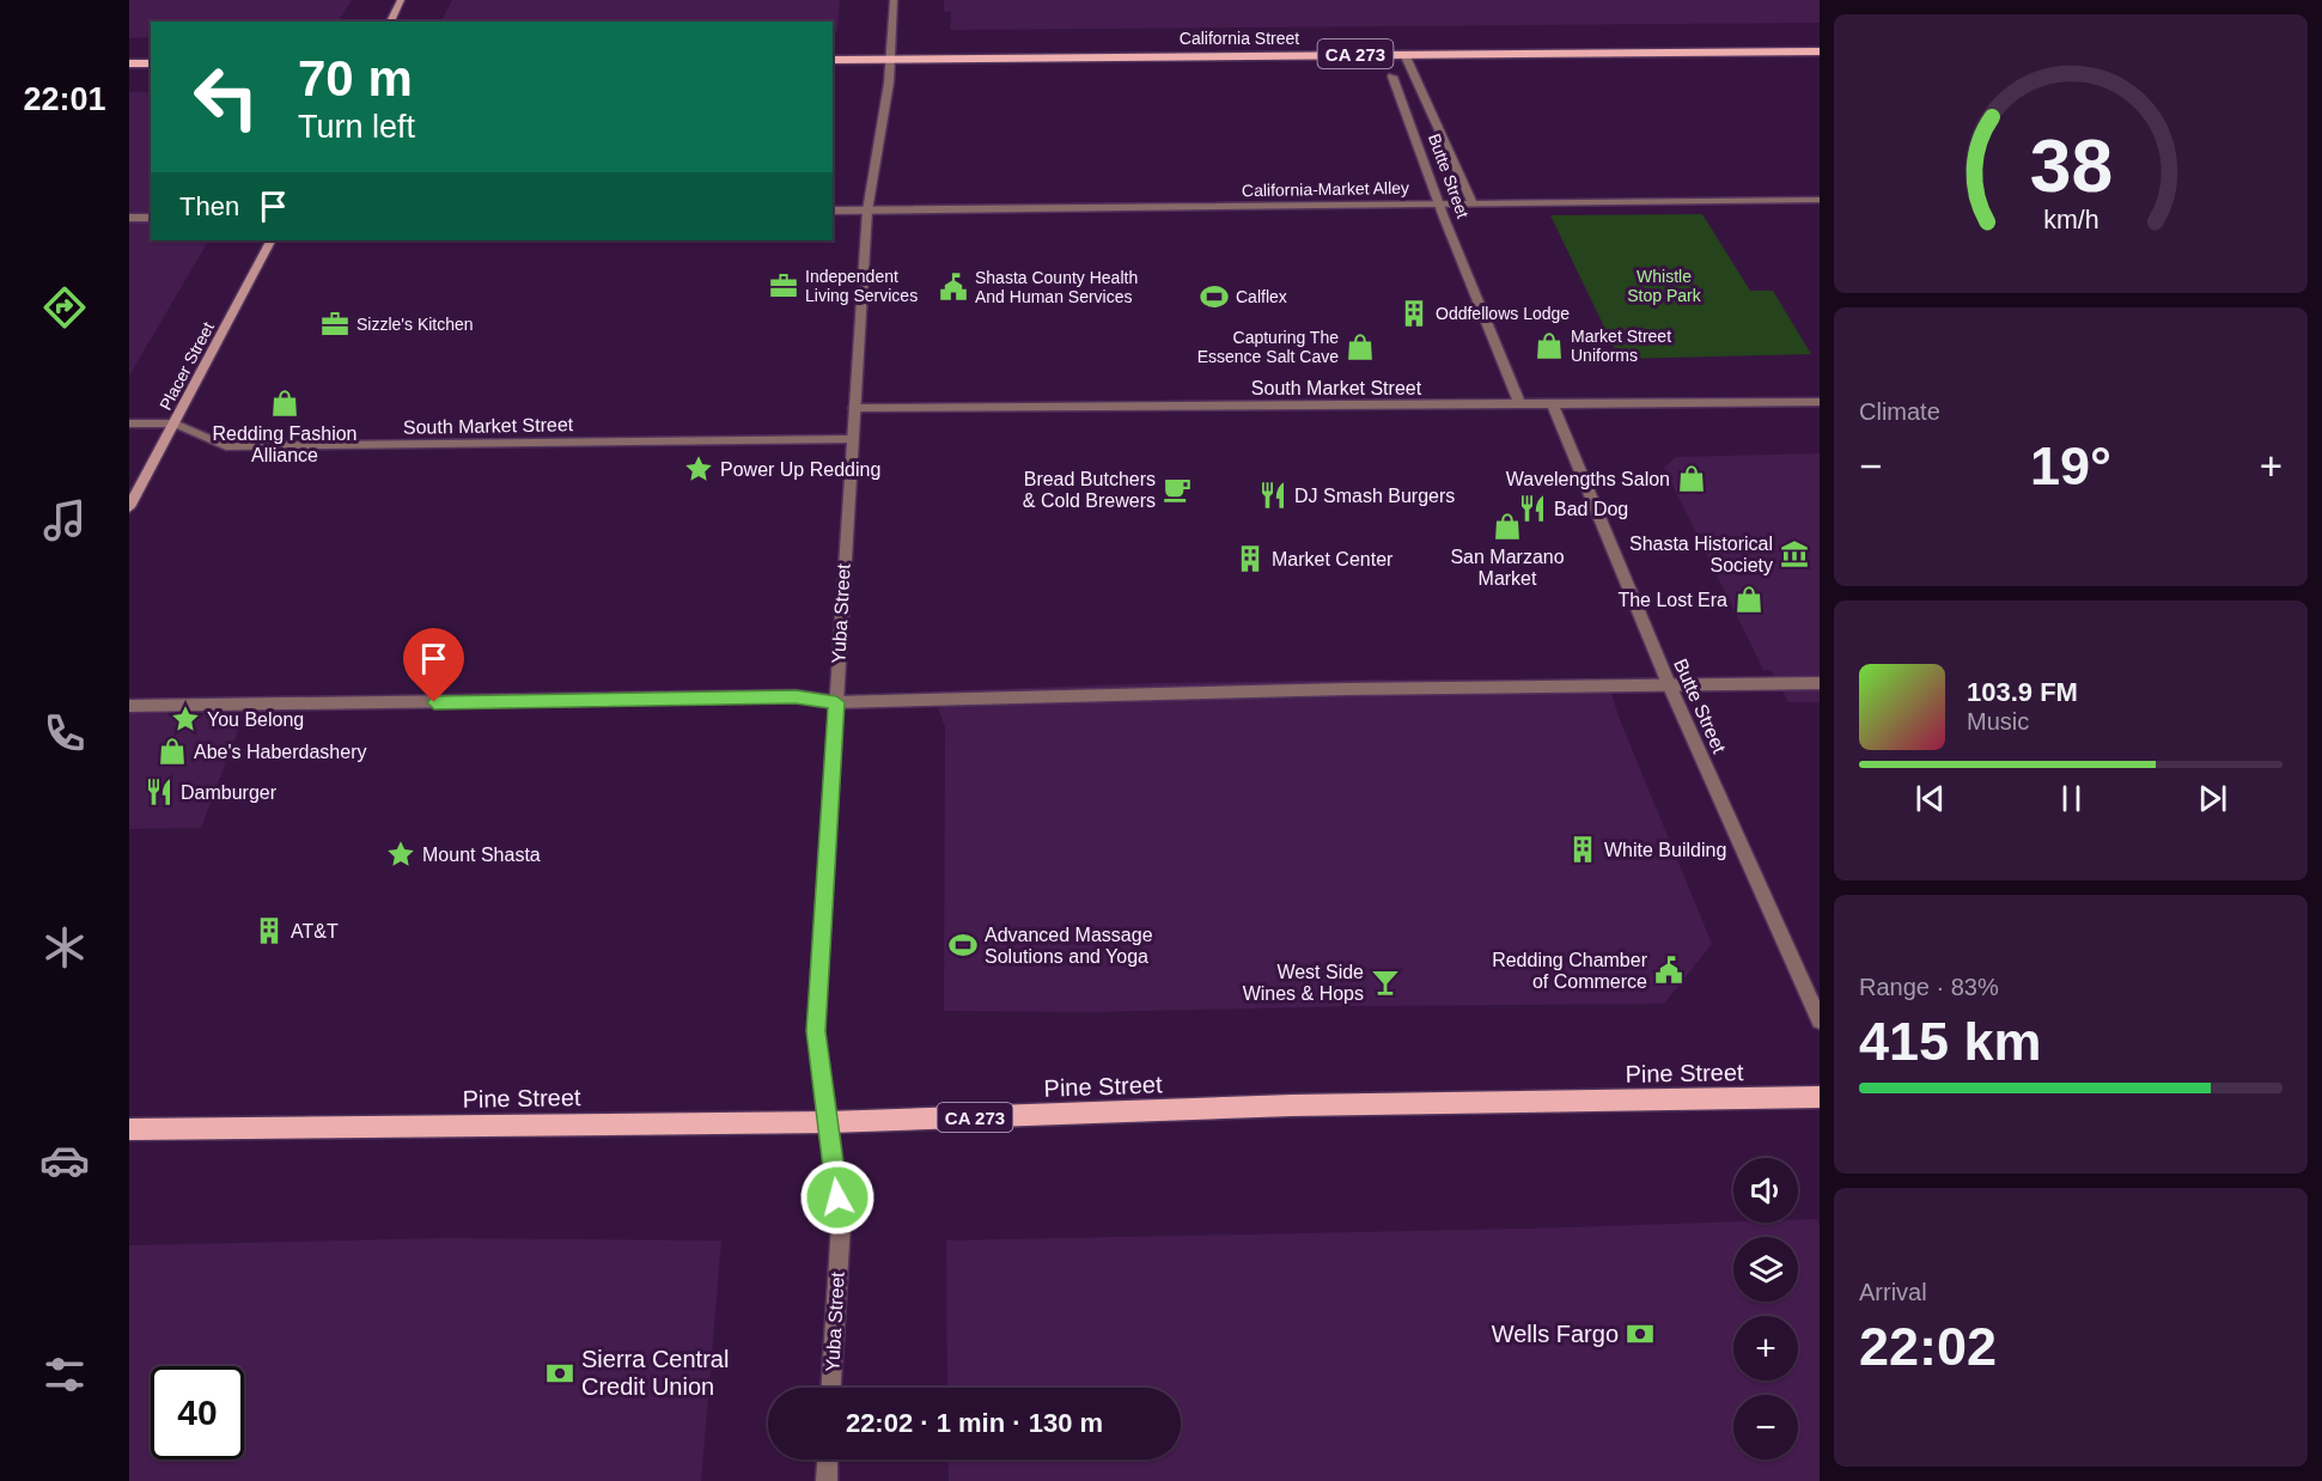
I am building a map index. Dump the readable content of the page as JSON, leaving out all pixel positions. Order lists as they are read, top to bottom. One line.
{"streets":{"main road":["California Street","CA 273","Placer Street","Pine Street"],"street":["Butte Street","California-Market Alley","South Market Street","Yuba Street"]},"crossings":[["California Street","Yuba Street"],["Butte Street","California-Market Alley"],["Butte Street","South Market Street"],["California-Market Alley","Yuba Street"],["Placer Street","South Market Street"],["South Market Street","Yuba Street"],["Yuba Street","Pine Street"]],"parks":["Whistle Stop Park"],"places":{"office":["Independent Living Services","Sizzle's Kitchen"],"public building":["Shasta County Health And Human Services","Redding Chamber of Commerce"],"sports":["Calflex","Advanced Massage Solutions and Yoga"],"building":["Oddfellows Lodge","Market Center","White Building","AT&T"],"shop":["Market Street Uniforms","Capturing The Essence Salt Cave","Redding Fashion Alliance","Wavelengths Salon","San Marzano Market","The Lost Era","Abe's Haberdashery"],"place":["Power Up Redding","You Belong","Mount Shasta"],"cafe":["Bread Butchers & Cold Brewers"],"restaurant":["DJ Smash Burgers","Bad Dog","Damburger"],"museum":["Shasta Historical Society"],"bar":["West Side Wines & Hops"],"bank":["Wells Fargo","Sierra Central Credit Union"]},"page":{"tabs":"22:01","turn":["70 m","Turn left"],"then":"Then","tile":["Climate",["Range · 83%","415 km"],["Arrival","22:02"]],"heat":["−","19°","+"],"song":["103.9 FM","Music"],"map_buttons":["+","−"],"limit":"40","trip":"22:02 · 1 min · 130 m","gauge":["38","km/h"]}}
